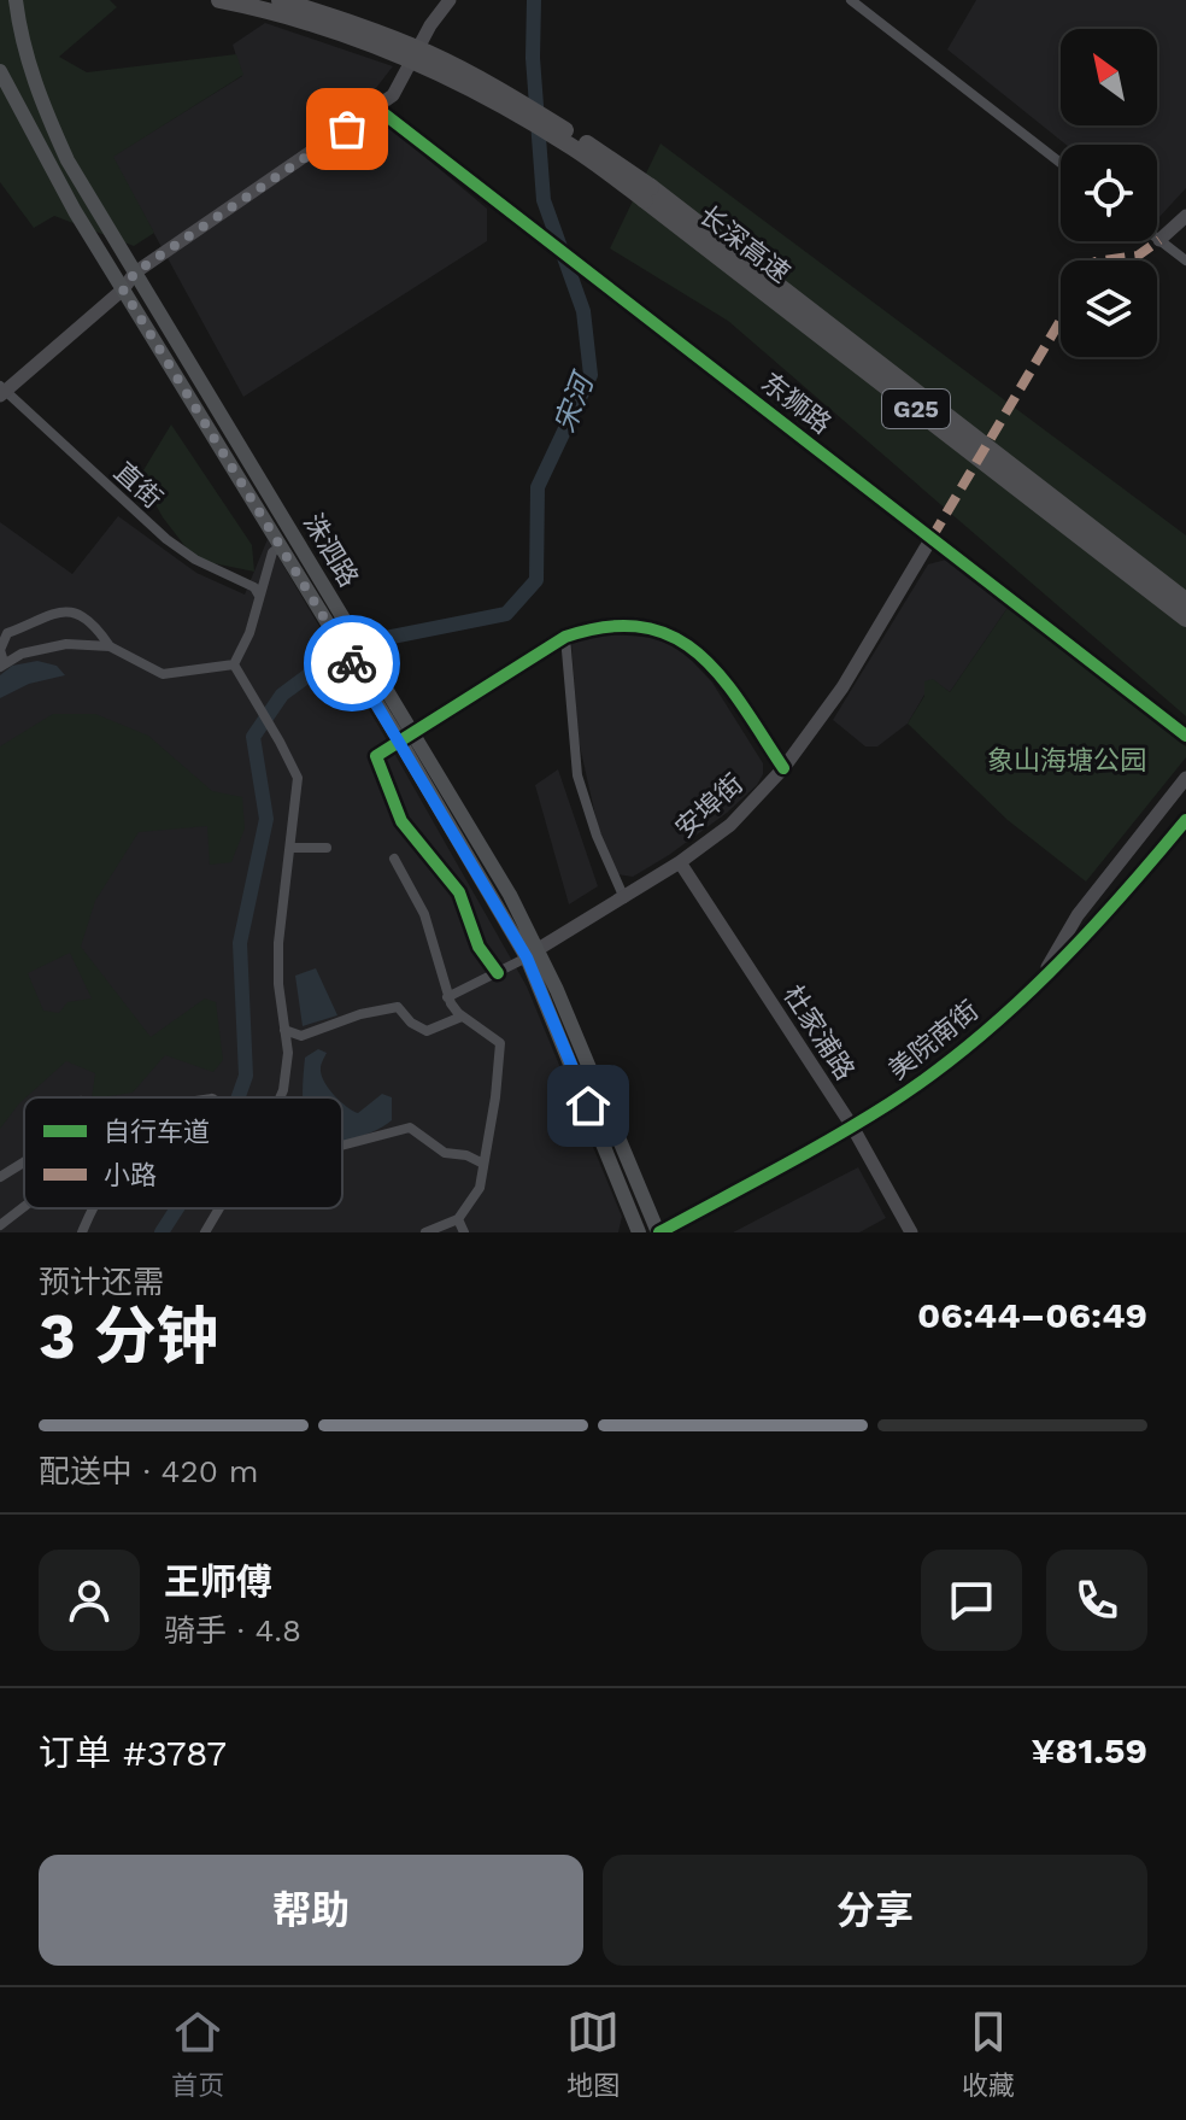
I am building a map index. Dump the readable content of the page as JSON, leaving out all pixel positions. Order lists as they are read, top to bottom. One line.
{"streets":{"highway":["长深高速","G25"],"main road":["洙泗路"],"street":["东狮路","直街","安埠街","杜家浦路","美院南街"]},"crossings":[["东狮路","安埠街"],["洙泗路","安埠街"],["洙泗路","美院南街"],["安埠街","杜家浦路"],["杜家浦路","美院南街"]],"water":["宋河"],"parks":["象山海塘公园"],"legend":["自行车道","小路"],"north":"top left","page":{"heading":["3 分钟","预计还需","06:44–06:49"],"panel":["王师傅","骑手 · 4.8","订单 #3787","¥81.59"],"bar":"配送中 · 420 m","buttons":["帮助","分享"],"tabs":["首页","地图","收藏"]}}
